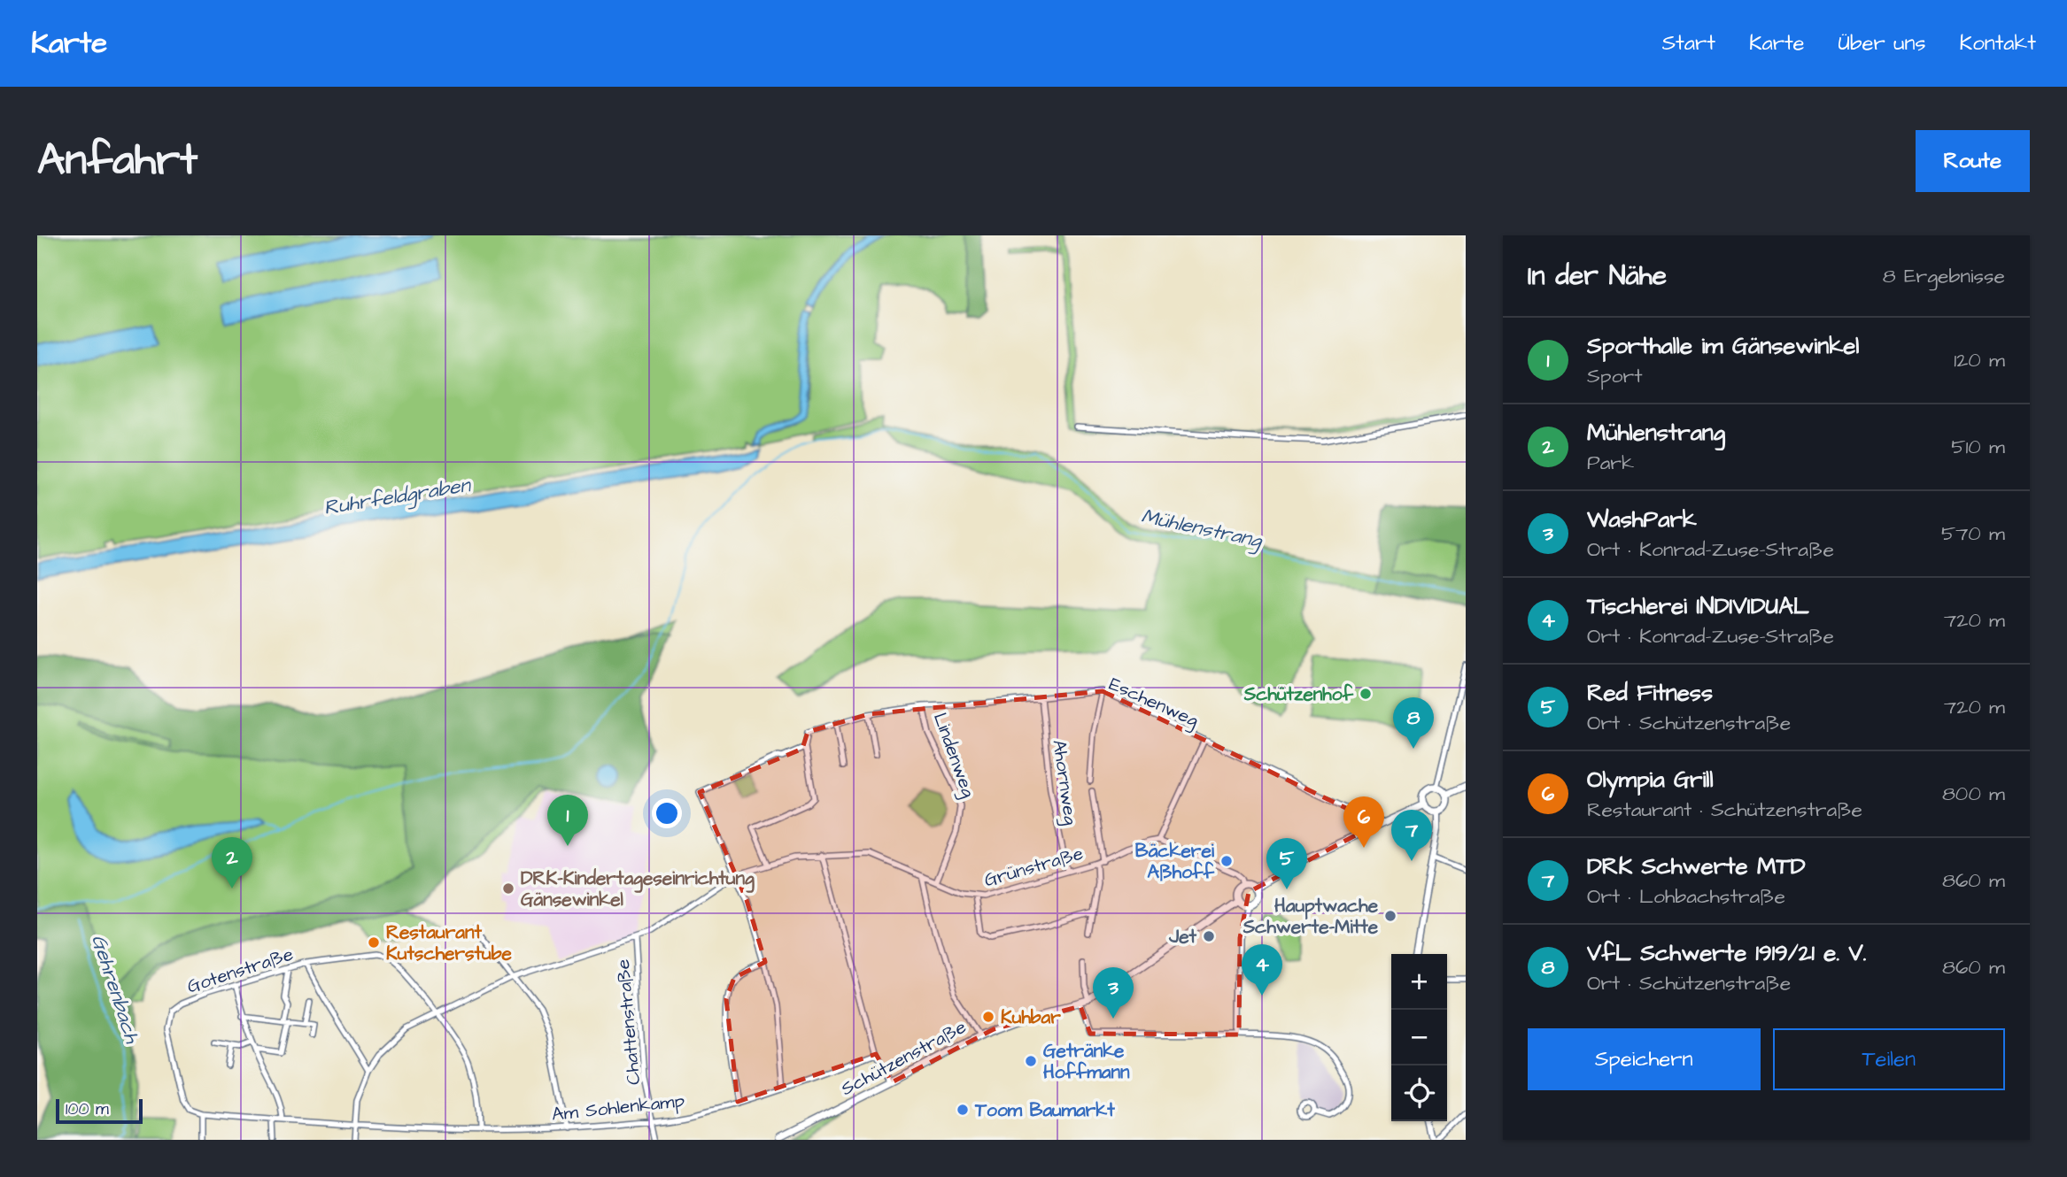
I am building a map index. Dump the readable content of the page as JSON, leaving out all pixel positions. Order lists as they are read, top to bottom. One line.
{"streets":{"main road":["Schützenstraße"],"street":["Eschenweg","Lindenweg","Ahornweg","Grünstraße","Gotenstraße","Chattenstraße","Am Sohlenkamp"]},"crossings":[["Eschenweg","Lindenweg"],["Eschenweg","Ahornweg"],["Lindenweg","Grünstraße"],["Ahornweg","Grünstraße"],["Grünstraße","Gotenstraße"],["Grünstraße","Chattenstraße"],["Grünstraße","Am Sohlenkamp"],["Gotenstraße","Am Sohlenkamp"],["Chattenstraße","Am Sohlenkamp"]],"water":["Ruhrfeldgraben","Mühlenstrang","Gehrenbach"],"places":["Schützenhof","Bäckerei Aßhoff","DRK-Kindertageseinrichtung Gänsewinkel","Hauptwache Schwerte-Mitte","Jet","Restaurant Kutscherstube","Kuhbar","Getränke Hoffmann","Toom Baumarkt"],"scale_bar":"100 m","page":{"header":"Karte","nav":["Start","Karte","Über uns","Kontakt"],"buttons":["Route",["Speichern","Teilen"]],"title":"Anfahrt","heading":["In der Nähe","8 Ergebnisse"],"list":[{"mark":"1","name":"Sporthalle im Gänsewinkel","note":"Sport","value":"120 m"},{"mark":"2","name":"Mühlenstrang","note":"Park","value":"510 m"},{"mark":"3","name":"WashPark","note":"Ort · Konrad-Zuse-Straße","value":"570 m"},{"mark":"4","name":"Tischlerei INDIVIDUAL","note":"Ort · Konrad-Zuse-Straße","value":"720 m"},{"mark":"5","name":"Red Fitness","note":"Ort · Schützenstraße","value":"720 m"},{"mark":"6","name":"Olympia Grill","note":"Restaurant · Schützenstraße","value":"800 m"},{"mark":"7","name":"DRK Schwerte MTD","note":"Ort · Lohbachstraße","value":"860 m"},{"mark":"8","name":"VfL Schwerte 1919/21 e. V.","note":"Ort · Schützenstraße","value":"860 m"}],"pins":["8","1","6","7","2","5","4","3"],"map_buttons":["+","−"],"scale":"100 m"}}
